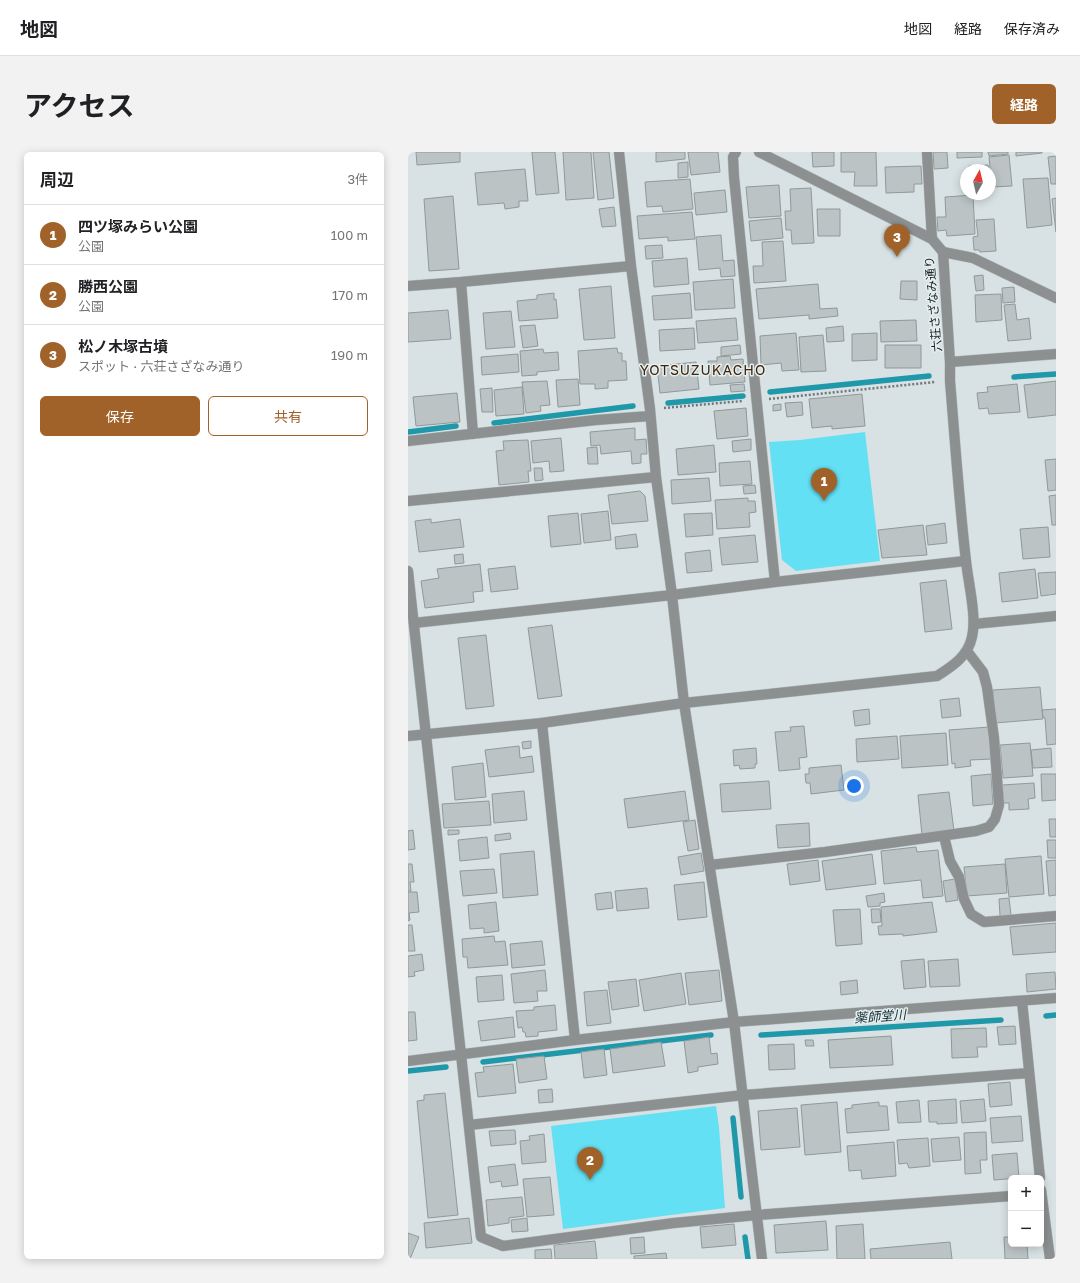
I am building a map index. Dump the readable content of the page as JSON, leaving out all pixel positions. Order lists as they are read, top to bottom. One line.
{"streets":{"street":["六荘さざなみ通り"]},"districts":["YOTSUZUKACHO"],"water":["薬師堂川"],"north":"top","page":{"header":"地図","nav":["地図","経路","保存済み"],"title":"アクセス","buttons":["経路",["保存","共有"]],"heading":["周辺","3件"],"list":[{"mark":"1","name":"四ツ塚みらい公園","note":"公園","value":"100 m"},{"mark":"2","name":"勝西公園","note":"公園","value":"170 m"},{"mark":"3","name":"松ノ木塚古墳","note":"スポット · 六荘さざなみ通り","value":"190 m"}],"pins":["3","1","2"],"map_buttons":["+","−"]}}
